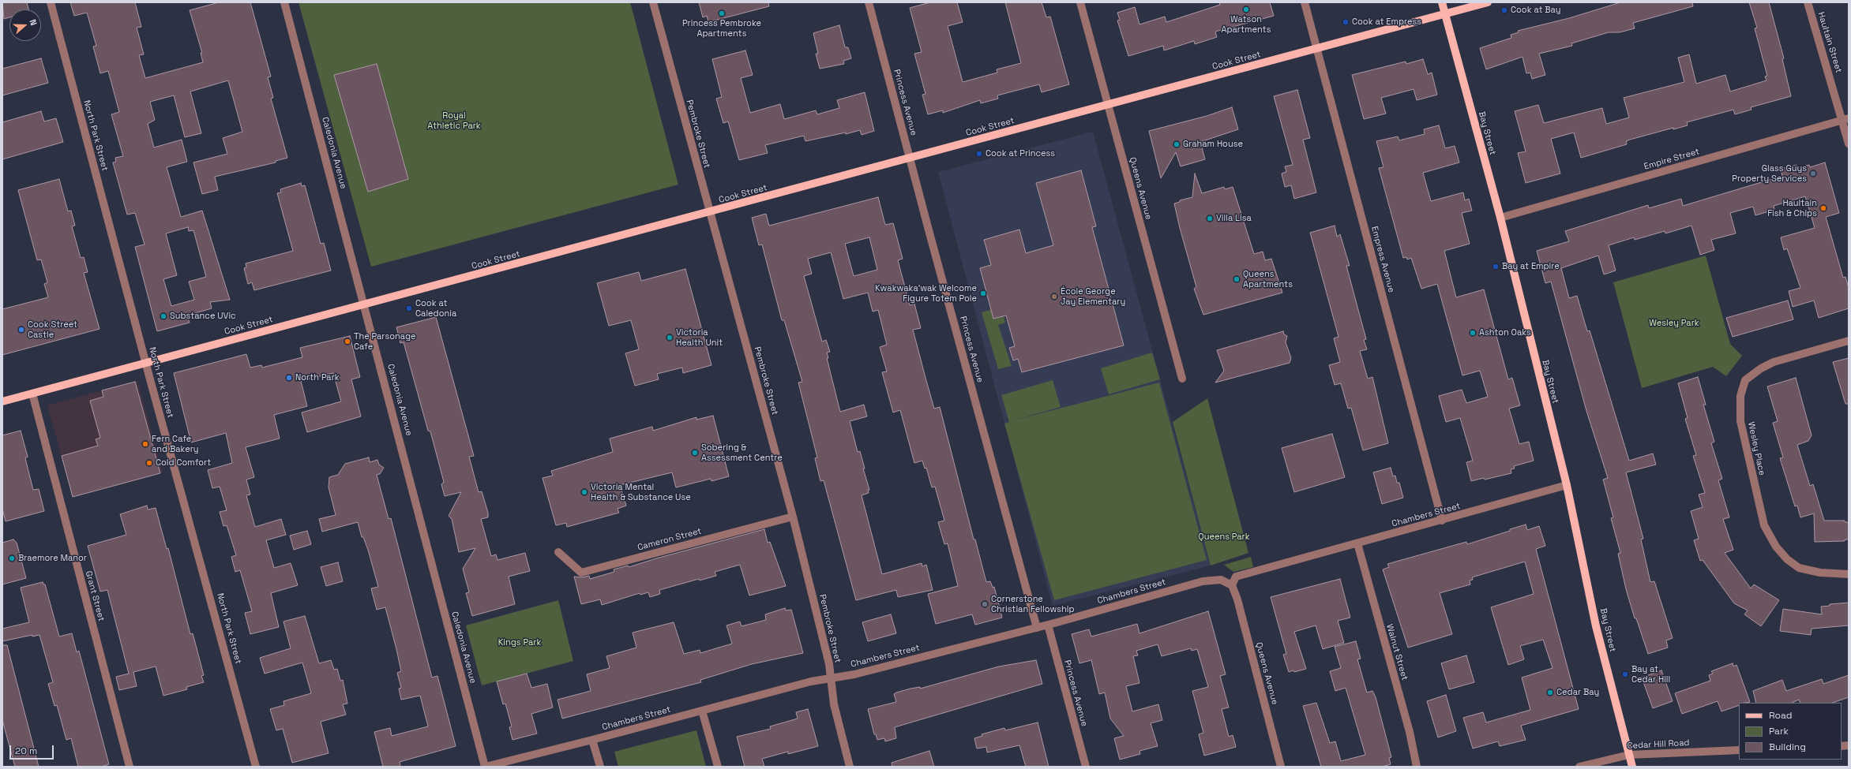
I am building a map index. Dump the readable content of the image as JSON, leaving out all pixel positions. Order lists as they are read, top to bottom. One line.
{"streets":{"main road":["Cook Street","Bay Street"],"street":["Haultain Street","Princess Avenue","Pembroke Street","North Park Street","Caledonia Avenue","Empire Street","Queens Avenue","Empress Avenue","Wesley Place","Chambers Street","Cameron Street","Grant Street","Walnut Street","Cedar Hill Road"]},"crossings":[["Haultain Street","Empire Street"],["Cook Street","Princess Avenue"],["Cook Street","Bay Street"],["Cook Street","Pembroke Street"],["Cook Street","North Park Street"],["Cook Street","Caledonia Avenue"],["Cook Street","Queens Avenue"],["Cook Street","Empress Avenue"],["Cook Street","Grant Street"],["Princess Avenue","Chambers Street"],["Bay Street","Empire Street"],["Bay Street","Chambers Street"],["Bay Street","Cedar Hill Road"],["Pembroke Street","Chambers Street"],["Pembroke Street","Cameron Street"],["Caledonia Avenue","Chambers Street"],["Queens Avenue","Chambers Street"],["Empress Avenue","Chambers Street"],["Chambers Street","Walnut Street"]],"parks":["Royal Athletic Park","Wesley Park","Queens Park","Kings Park"],"places":["Watson Apartments","Cook at Bay","Princess Pembroke Apartments","Cook at Empress","Graham House","Cook at Princess","Glass Guys Property Services","Haultain Fish & Chips","Villa Lisa","Bay at Empire","Queens Apartments","Kwakwaka'wak Welcome Figure Totem Pole","École George Jay Elementary","Cook at Caledonia","Substance UVic","Cook Street Castle","Ashton Oaks","Victoria Health Unit","The Parsonage Cafe","North Park","Fern Cafe and Bakery","Sobering & Assessment Centre","Cold Comfort","Victoria Mental Health & Substance Use","Braemore Manor","Cornerstone Christian Fellowship","Bay at Cedar Hill","Cedar Bay"],"legend":["Road","Park","Building"],"scale_bar":"20 m","north":"right"}
